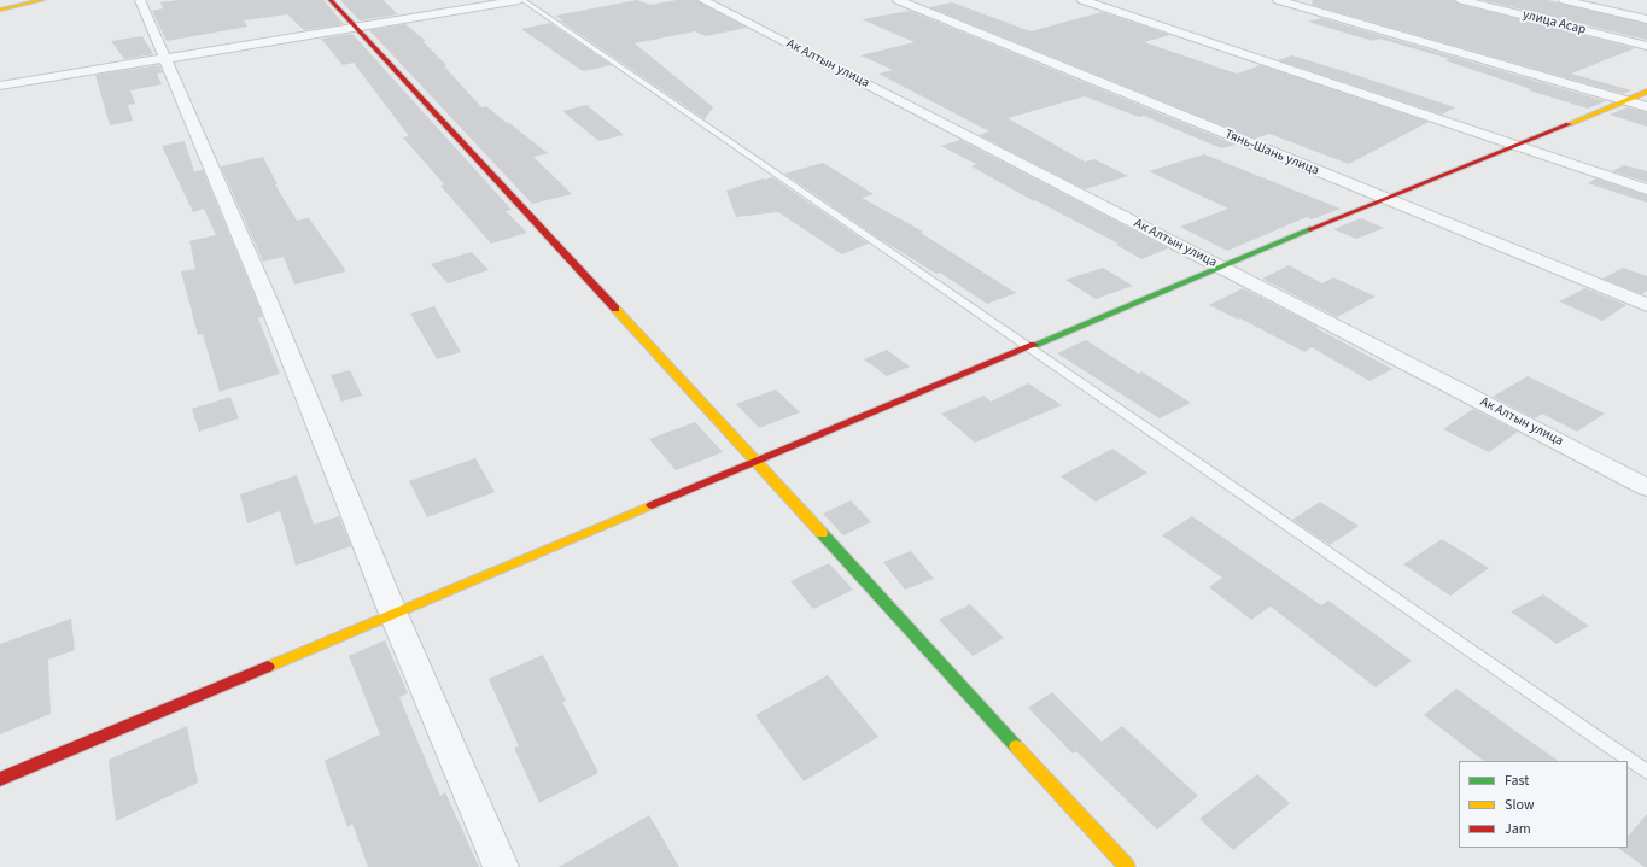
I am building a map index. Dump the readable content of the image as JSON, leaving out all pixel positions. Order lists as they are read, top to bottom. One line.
{"streets":{"street":["улица Асар","Ак Алтын улица","Тянь-Шань улица"]},"legend":["Fast","Slow","Jam"]}
